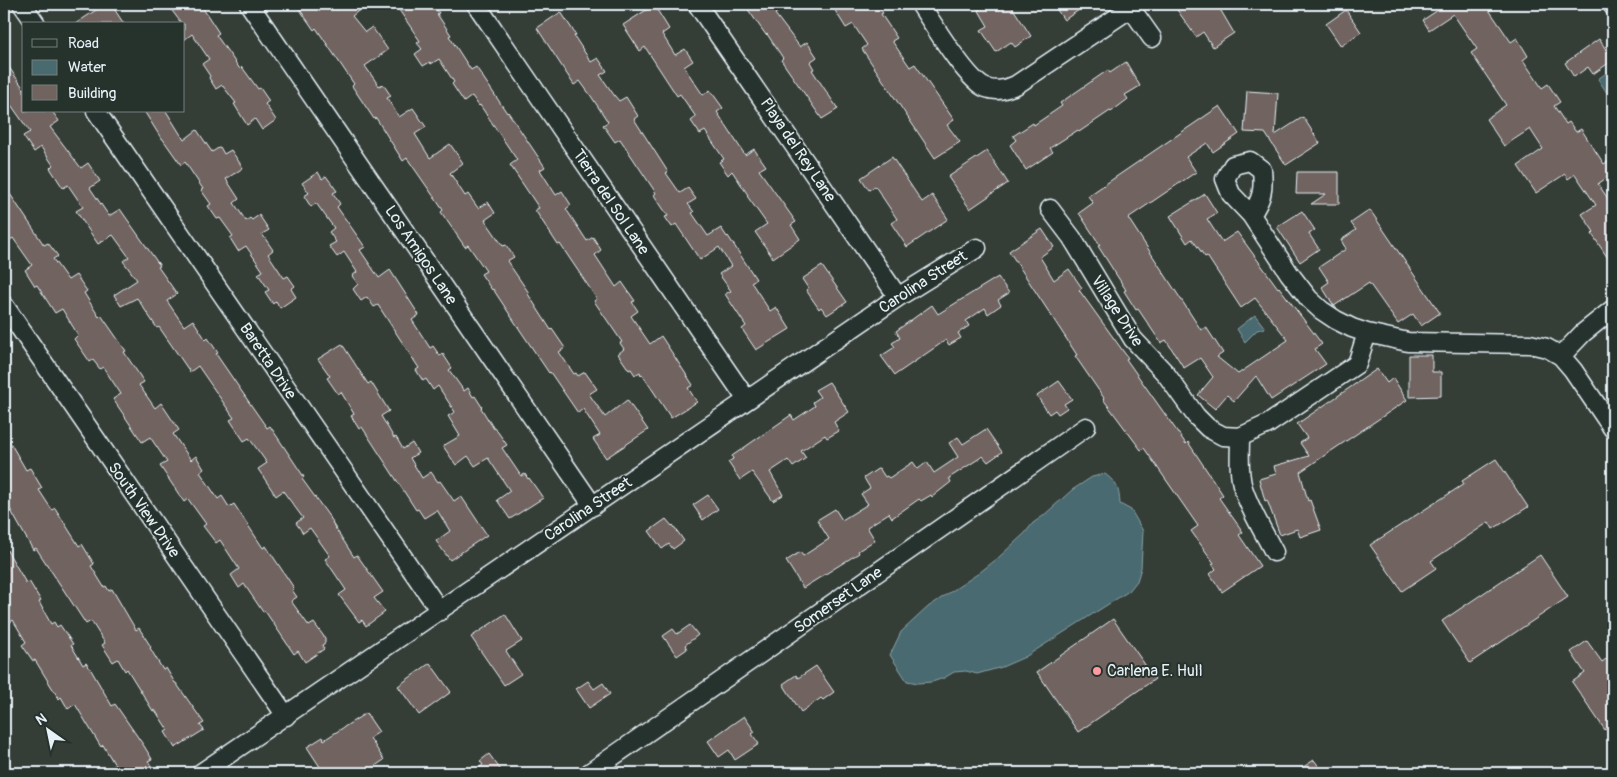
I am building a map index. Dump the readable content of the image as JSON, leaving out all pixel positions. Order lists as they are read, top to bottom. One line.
{"streets":{"street":["Playa del Rey Lane","Tierra del Sol Lane","Los Amigos Lane","Carolina Street","Village Drive","Baretta Drive","South View Drive","Somerset Lane"]},"crossings":[["Playa del Rey Lane","Carolina Street"],["Tierra del Sol Lane","Carolina Street"],["Los Amigos Lane","Carolina Street"],["Carolina Street","Baretta Drive"],["Carolina Street","South View Drive"]],"places":["Carlena E. Hull"],"legend":["Road","Water","Building"],"north":"top left"}
